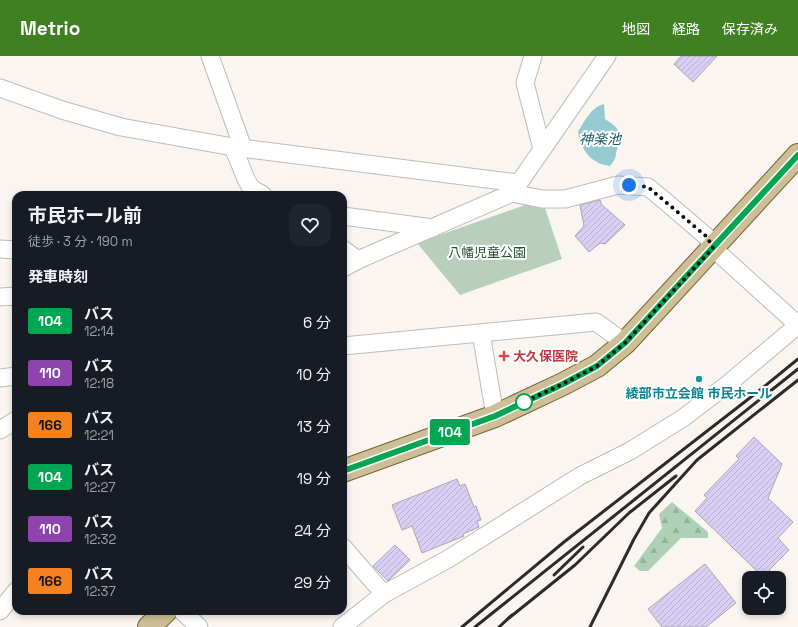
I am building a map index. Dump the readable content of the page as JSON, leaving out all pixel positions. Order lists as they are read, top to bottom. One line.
{"water":["神楽池"],"parks":["八幡児童公園"],"places":{"health":["大久保医院"],"other":["綾部市立会館 市民ホール"]},"lines":["bus line 104"],"page":{"header":"Metrio","nav":["地図","経路","保存済み"],"on_map":"104","heading":[["市民ホール前","徒歩 · 3 分 · 190 m"],"発車時刻"],"list":[{"mark":"104","name":"バス","note":"12:14","value":"6 分"},{"mark":"110","name":"バス","note":"12:18","value":"10 分"},{"mark":"166","name":"バス","note":"12:21","value":"13 分"},{"mark":"104","name":"バス","note":"12:27","value":"19 分"},{"mark":"110","name":"バス","note":"12:32","value":"24 分"},{"mark":"166","name":"バス","note":"12:37","value":"29 分"}]}}
